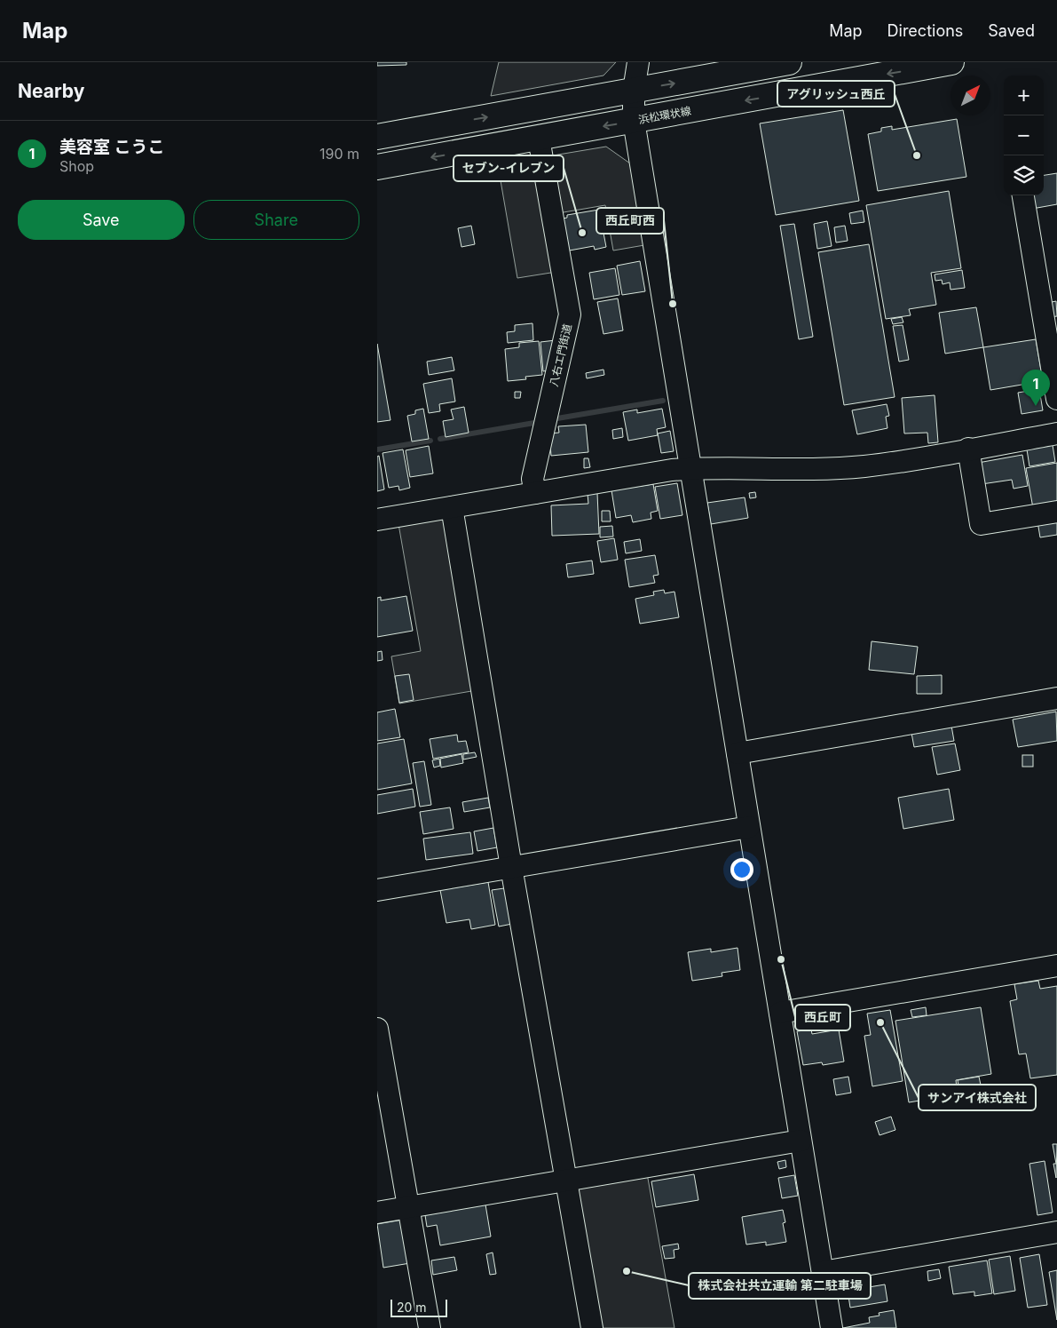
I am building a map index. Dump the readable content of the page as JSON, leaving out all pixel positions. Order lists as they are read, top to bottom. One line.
{"streets":{"main road":["浜松環状線"],"street":["八右エ門街道"]},"crossings":[["浜松環状線","八右エ門街道"]],"places":["アグリッシュ西丘","セブン-イレブン","西丘町西","西丘町","サンアイ株式会社","株式会社共立運輸 第二駐車場"],"scale_bar":"20 m","north":"top right","page":{"header":"Map","nav":["Map","Directions","Saved"],"heading":"Nearby","map_buttons":["+","−"],"list":[{"mark":"1","name":"美容室 こうこ","note":"Shop","value":"190 m"}],"buttons":["Save","Share"],"pins":"1","scale":"20 m"}}
